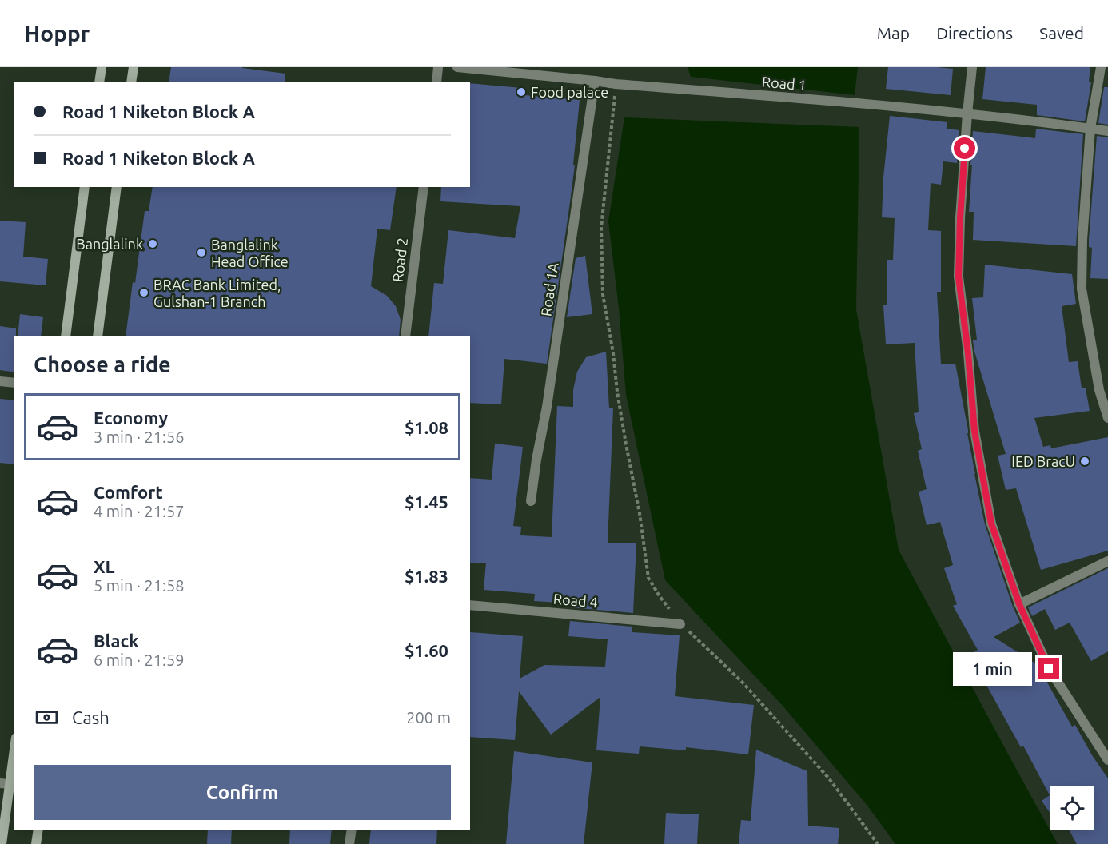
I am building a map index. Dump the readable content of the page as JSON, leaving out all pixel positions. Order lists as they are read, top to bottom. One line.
{"streets":{"street":["Road 1","Road 2","Road 1A","Road 4"]},"crossings":[["Road 1","Road 1A"]],"places":["Food palace","Banglalink","Banglalink Head Office","BRAC Bank Limited, Gulshan-1 Branch","IED BracU"],"page":{"header":"Hoppr","nav":["Map","Directions","Saved"],"banner":["Road 1 Niketon Block A","Road 1 Niketon Block A"],"heading":"Choose a ride","list":[{"name":"Economy","note":"3 min · 21:56","value":"$1.08"},{"name":"Comfort","note":"4 min · 21:57","value":"$1.45"},{"name":"XL","note":"5 min · 21:58","value":"$1.83"},{"name":"Black","note":"6 min · 21:59","value":"$1.60"}],"bubble":"1 min","pay":["Cash","200 m"],"buttons":"Confirm"}}
